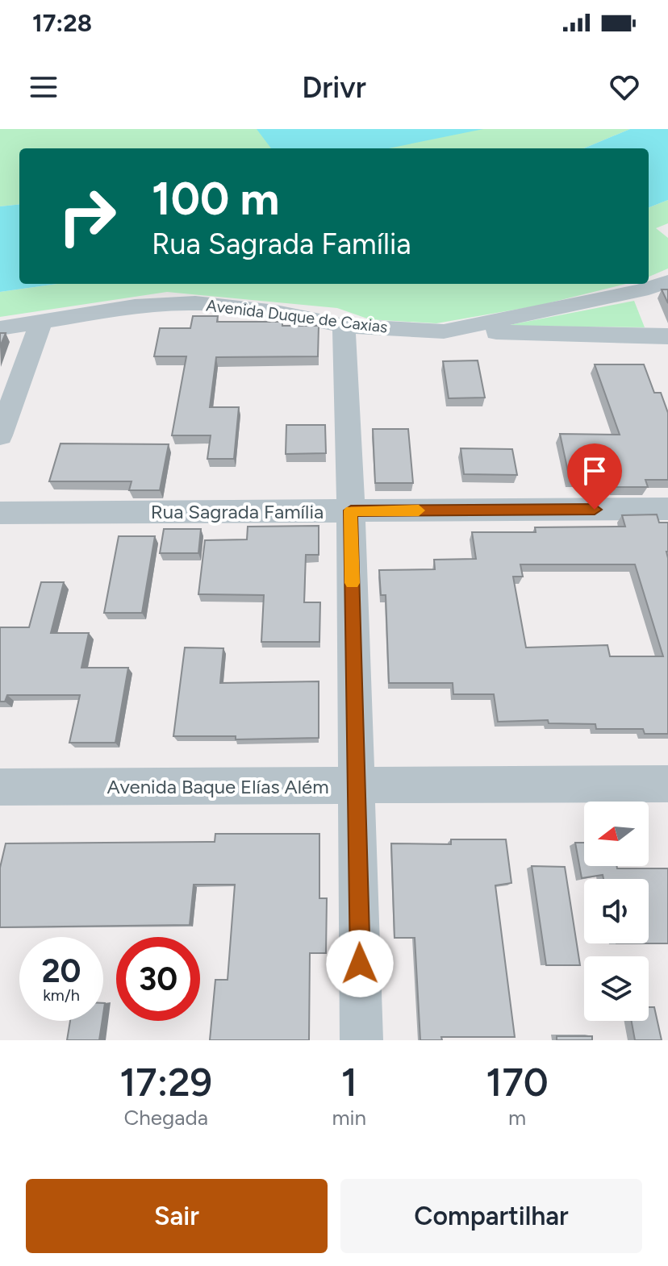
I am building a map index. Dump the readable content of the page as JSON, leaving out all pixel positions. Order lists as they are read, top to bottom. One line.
{"streets":{"street":["Avenida Duque de Caxias","Rua Sagrada Família","Avenida Baque Elías Além"]},"north":"left","page":{"status":"17:28","header":"Drivr","turn":["100 m","Rua Sagrada Família"],"speed":"20 km/h","limit":"30","eta":["17:29","Chegada","1","min","170","m"],"buttons":["Sair","Compartilhar"]}}
